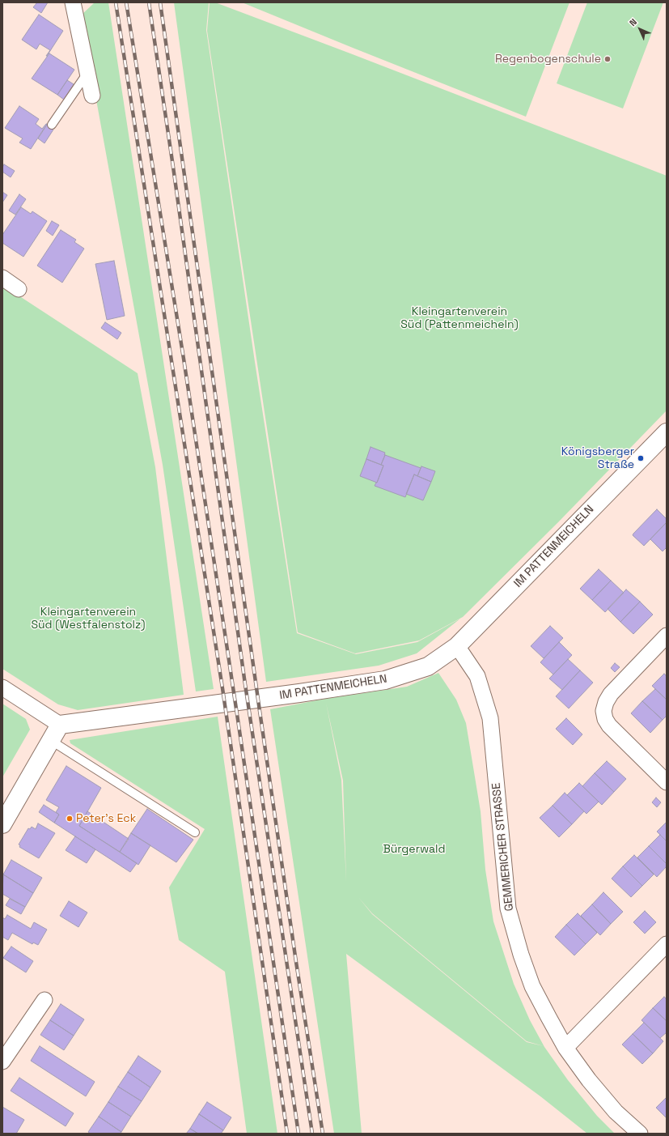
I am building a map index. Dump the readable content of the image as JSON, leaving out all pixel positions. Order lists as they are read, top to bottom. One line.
{"streets":{"street":["IM PATTENMEICHELN","GEMMERICHER STRASSE"]},"crossings":[["IM PATTENMEICHELN","GEMMERICHER STRASSE"]],"parks":["Kleingartenverein Süd (Pattenmeicheln)","Kleingartenverein Süd (Westfalenstolz)","Bürgerwald"],"places":["Regenbogenschule","Königsberger Straße","Peter's Eck"],"north":"top left"}
